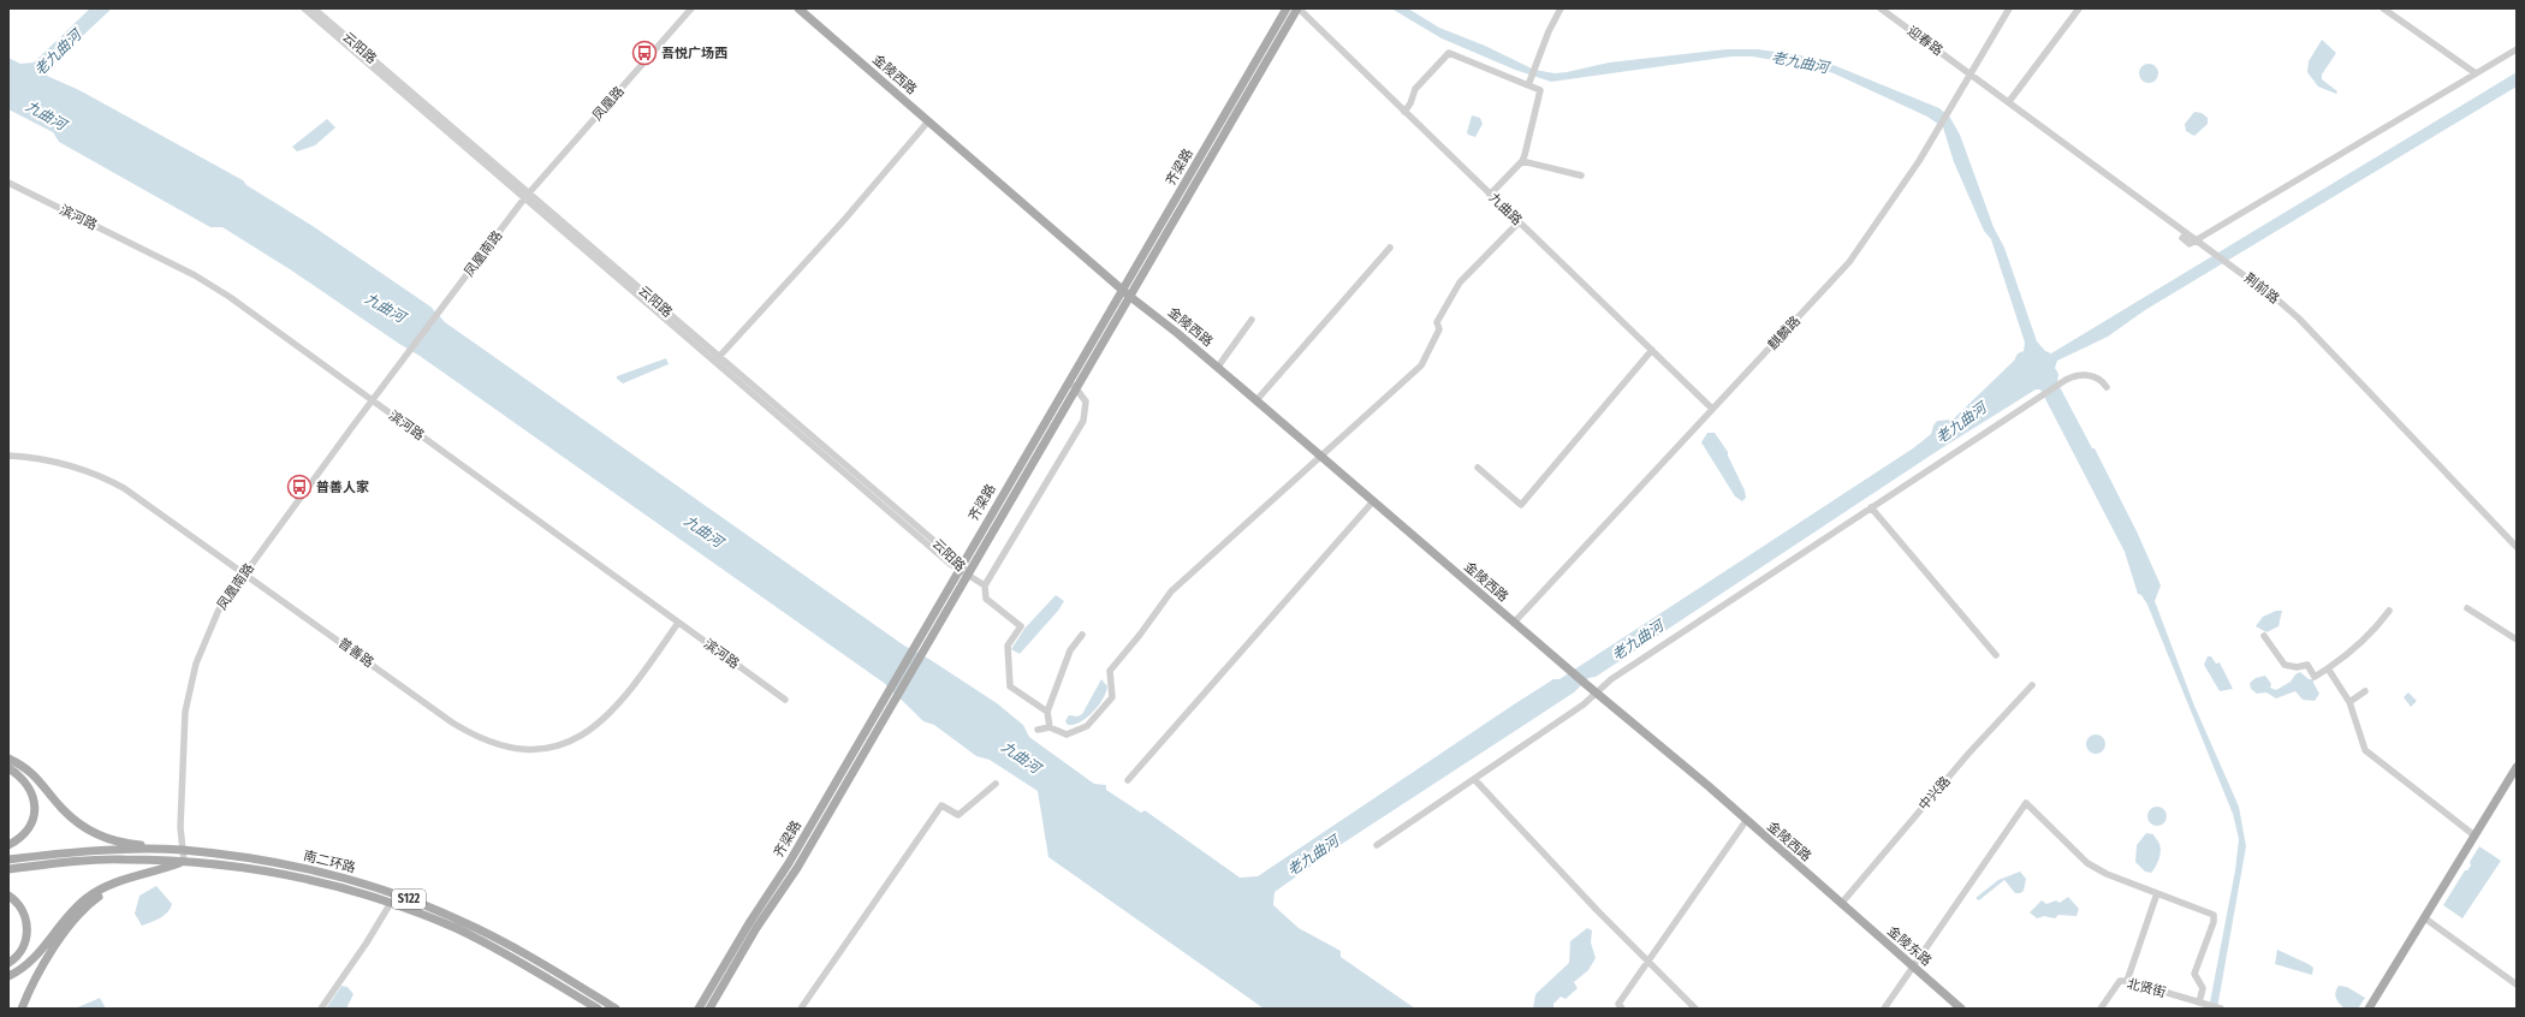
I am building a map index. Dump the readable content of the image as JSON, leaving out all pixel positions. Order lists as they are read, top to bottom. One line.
{"streets":{"main road":["金陵西路","齐梁路","南二环路","S122","金陵东路"],"street":["迎春路","云阳路","凤凰路","九曲路","滨河路","凤凰南路","荆前路","麒麟路","普善路","中兴路","北贤街"]},"crossings":[["迎春路","荆前路"],["迎春路","麒麟路"],["云阳路","凤凰路"],["云阳路","齐梁路"],["云阳路","凤凰南路"],["金陵西路","齐梁路"],["金陵西路","麒麟路"],["金陵西路","中兴路"],["金陵西路","金陵东路"],["凤凰路","凤凰南路"],["齐梁路","九曲路"],["九曲路","麒麟路"],["滨河路","凤凰南路"],["滨河路","普善路"],["凤凰南路","普善路"],["凤凰南路","南二环路"],["荆前路","麒麟路"],["中兴路","金陵东路"]],"water":["老九曲河","九曲河"],"places":{"bus stop":["吾悦广场西","普善人家"]}}
